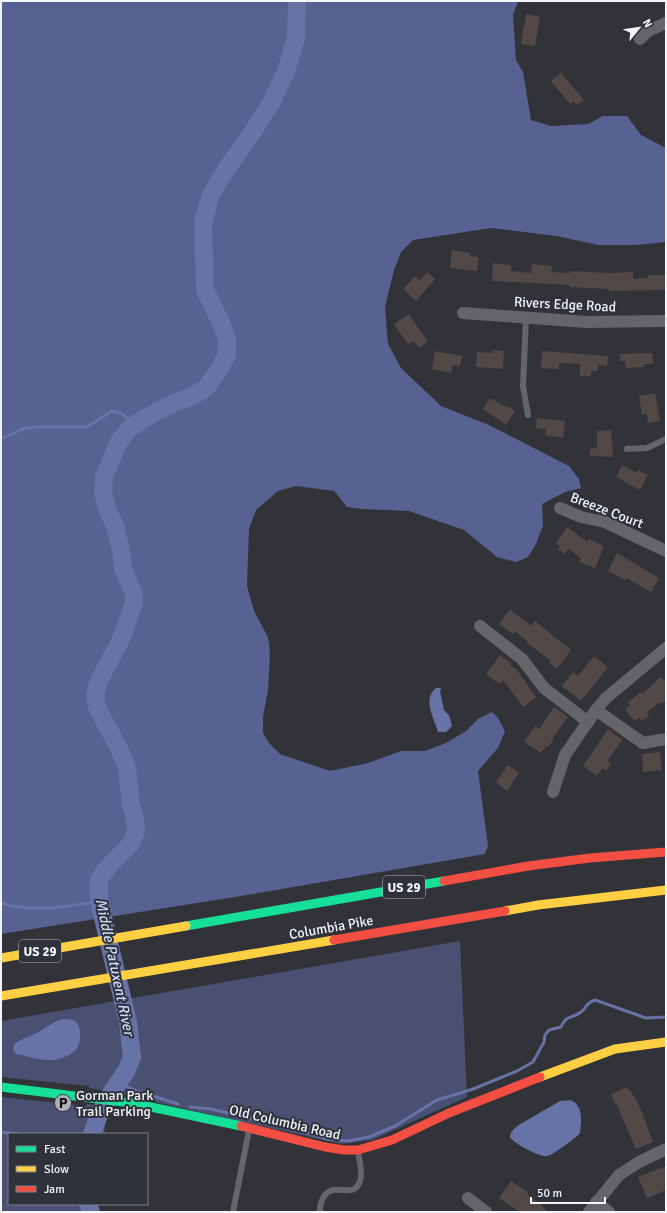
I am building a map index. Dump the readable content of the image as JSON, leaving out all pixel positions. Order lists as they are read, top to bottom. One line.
{"streets":{"main road":["US 29","Columbia Pike","Old Columbia Road"],"street":["Rivers Edge Road","Breeze Court"]},"water":["Middle Patuxent River"],"places":{"parking":["Gorman Park Trail Parking"]},"legend":["Fast","Slow","Jam"],"scale_bar":"50 m","north":"top right"}
